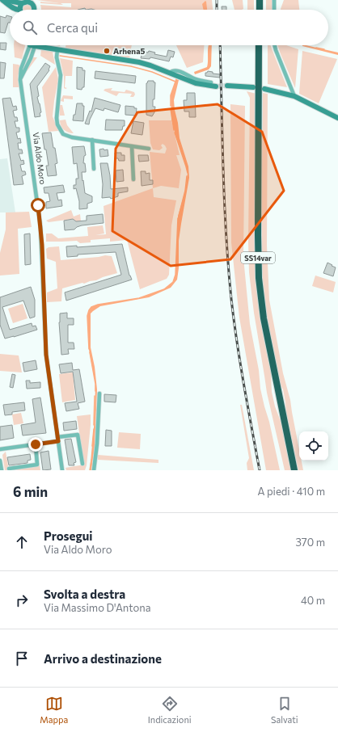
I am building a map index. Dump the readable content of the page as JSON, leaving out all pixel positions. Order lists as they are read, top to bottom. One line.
{"streets":{"highway":["SS14var"],"street":["Via Aldo Moro"]},"places":["Arhena5"],"page":{"search":"Cerca qui","heading":["6 min","A piedi · 410 m"],"list":[["Prosegui","Via Aldo Moro","370 m"],["Svolta a destra","Via Massimo D'Antona","40 m"],"Arrivo a destinazione"],"nav":["Mappa","Indicazioni","Salvati"]}}
